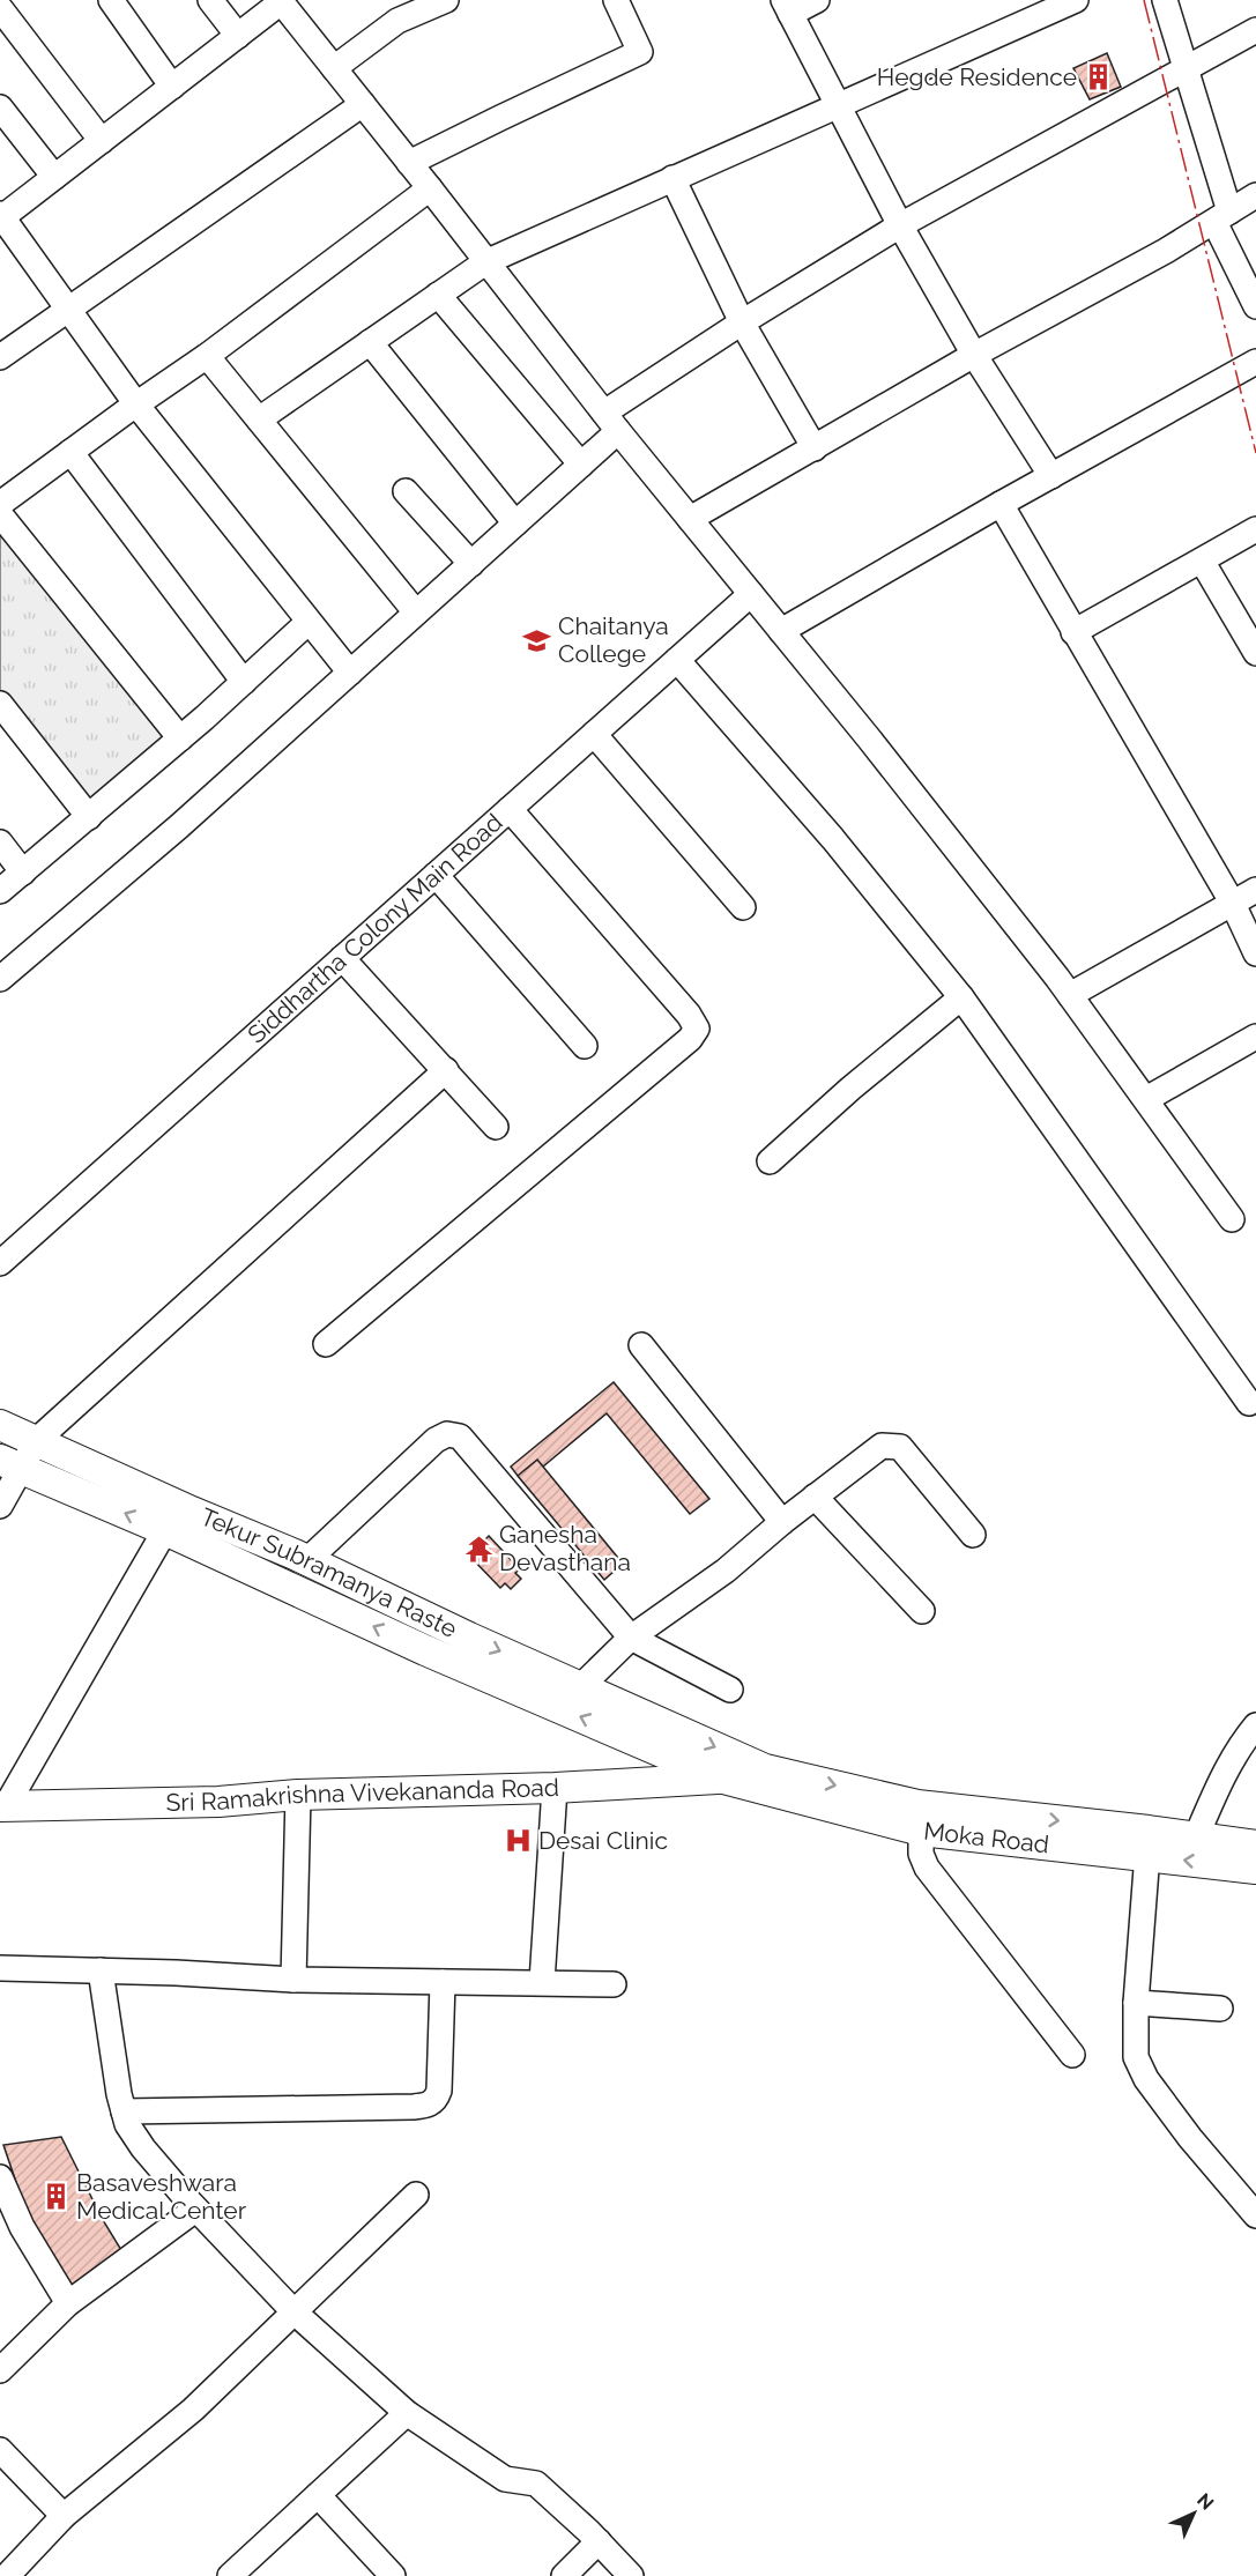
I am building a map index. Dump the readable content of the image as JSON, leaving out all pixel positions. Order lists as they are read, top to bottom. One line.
{"streets":{"main road":["Tekur Subramanya Raste","Sri Ramakrishna Vivekananda Road","Moka Road"],"street":["Siddhartha Colony Main Road"]},"crossings":[["Sri Ramakrishna Vivekananda Road","Moka Road"]],"places":{"building":["Hegde Residence","Basaveshwara Medical Center"],"school or university":["Chaitanya College"],"temple":["Ganesha Devasthana"],"hospital":["Desai Clinic"]},"north":"top right"}
